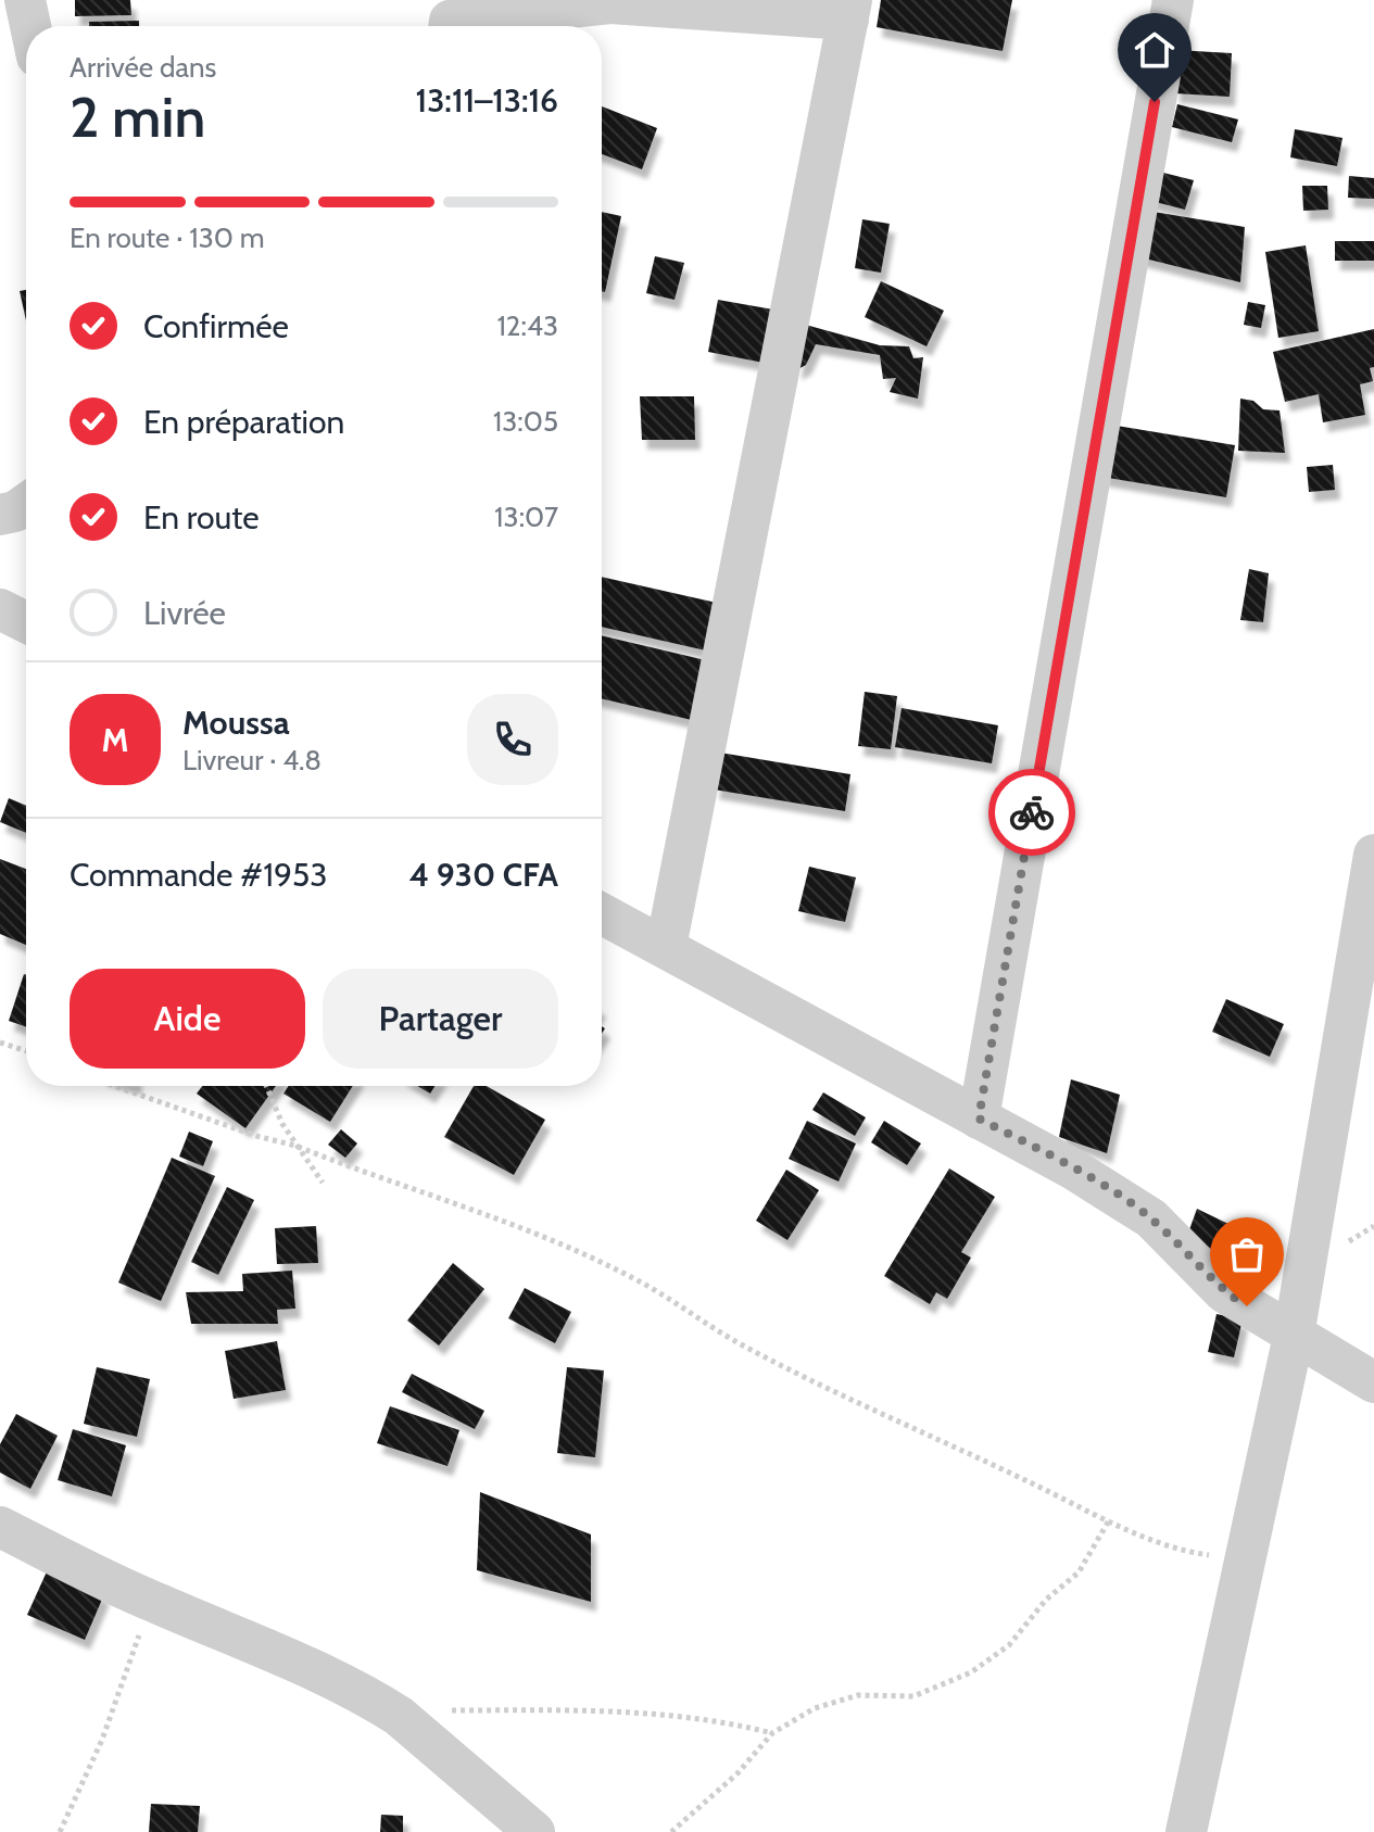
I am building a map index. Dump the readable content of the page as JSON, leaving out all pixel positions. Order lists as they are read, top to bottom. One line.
{"page":{"heading":["2 min","Arrivée dans","13:11–13:16"],"panel":["Moussa","Livreur · 4.8","Commande #1953","4 930 CFA"],"bar":"En route · 130 m","list":[["Confirmée","12:43"],["En préparation","13:05"],["En route","13:07"],"Livrée"],"round":"M","buttons":["Aide","Partager"]}}
